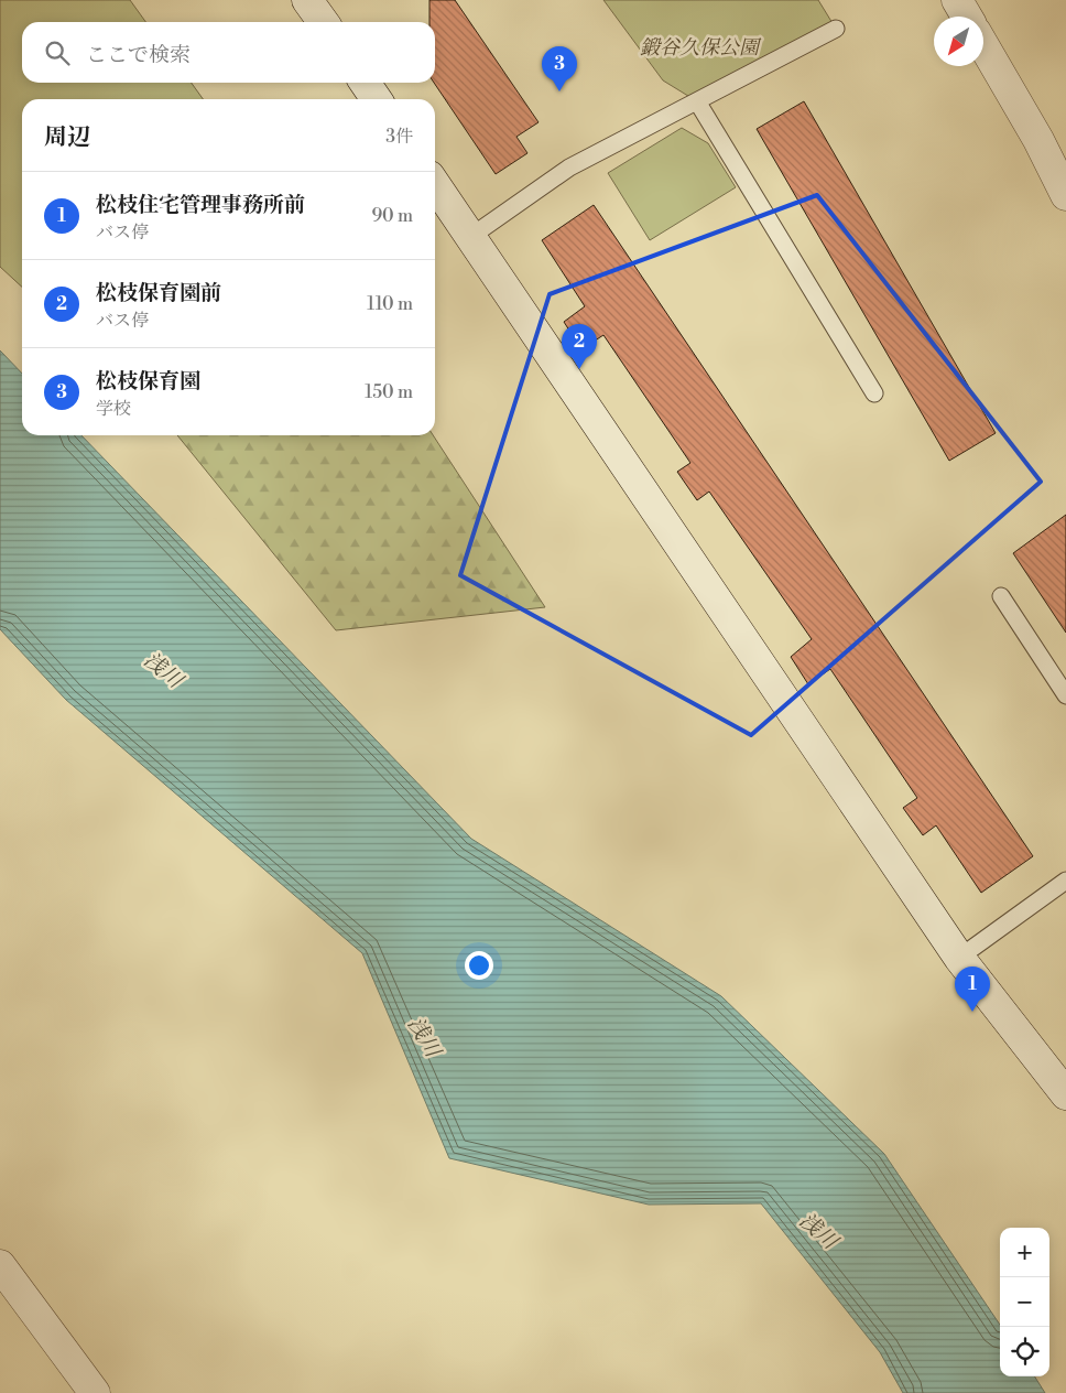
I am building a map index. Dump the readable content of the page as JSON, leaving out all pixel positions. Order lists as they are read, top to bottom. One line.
{"water":["浅川"],"parks":["鍛谷久保公園"],"north":"bottom left","page":{"search":"ここで検索","pins":["3","2","1"],"heading":["周辺","3件"],"list":[{"mark":"1","name":"松枝住宅管理事務所前","note":"バス停","value":"90 m"},{"mark":"2","name":"松枝保育園前","note":"バス停","value":"110 m"},{"mark":"3","name":"松枝保育園","note":"学校","value":"150 m"}],"map_buttons":["+","−"]}}
